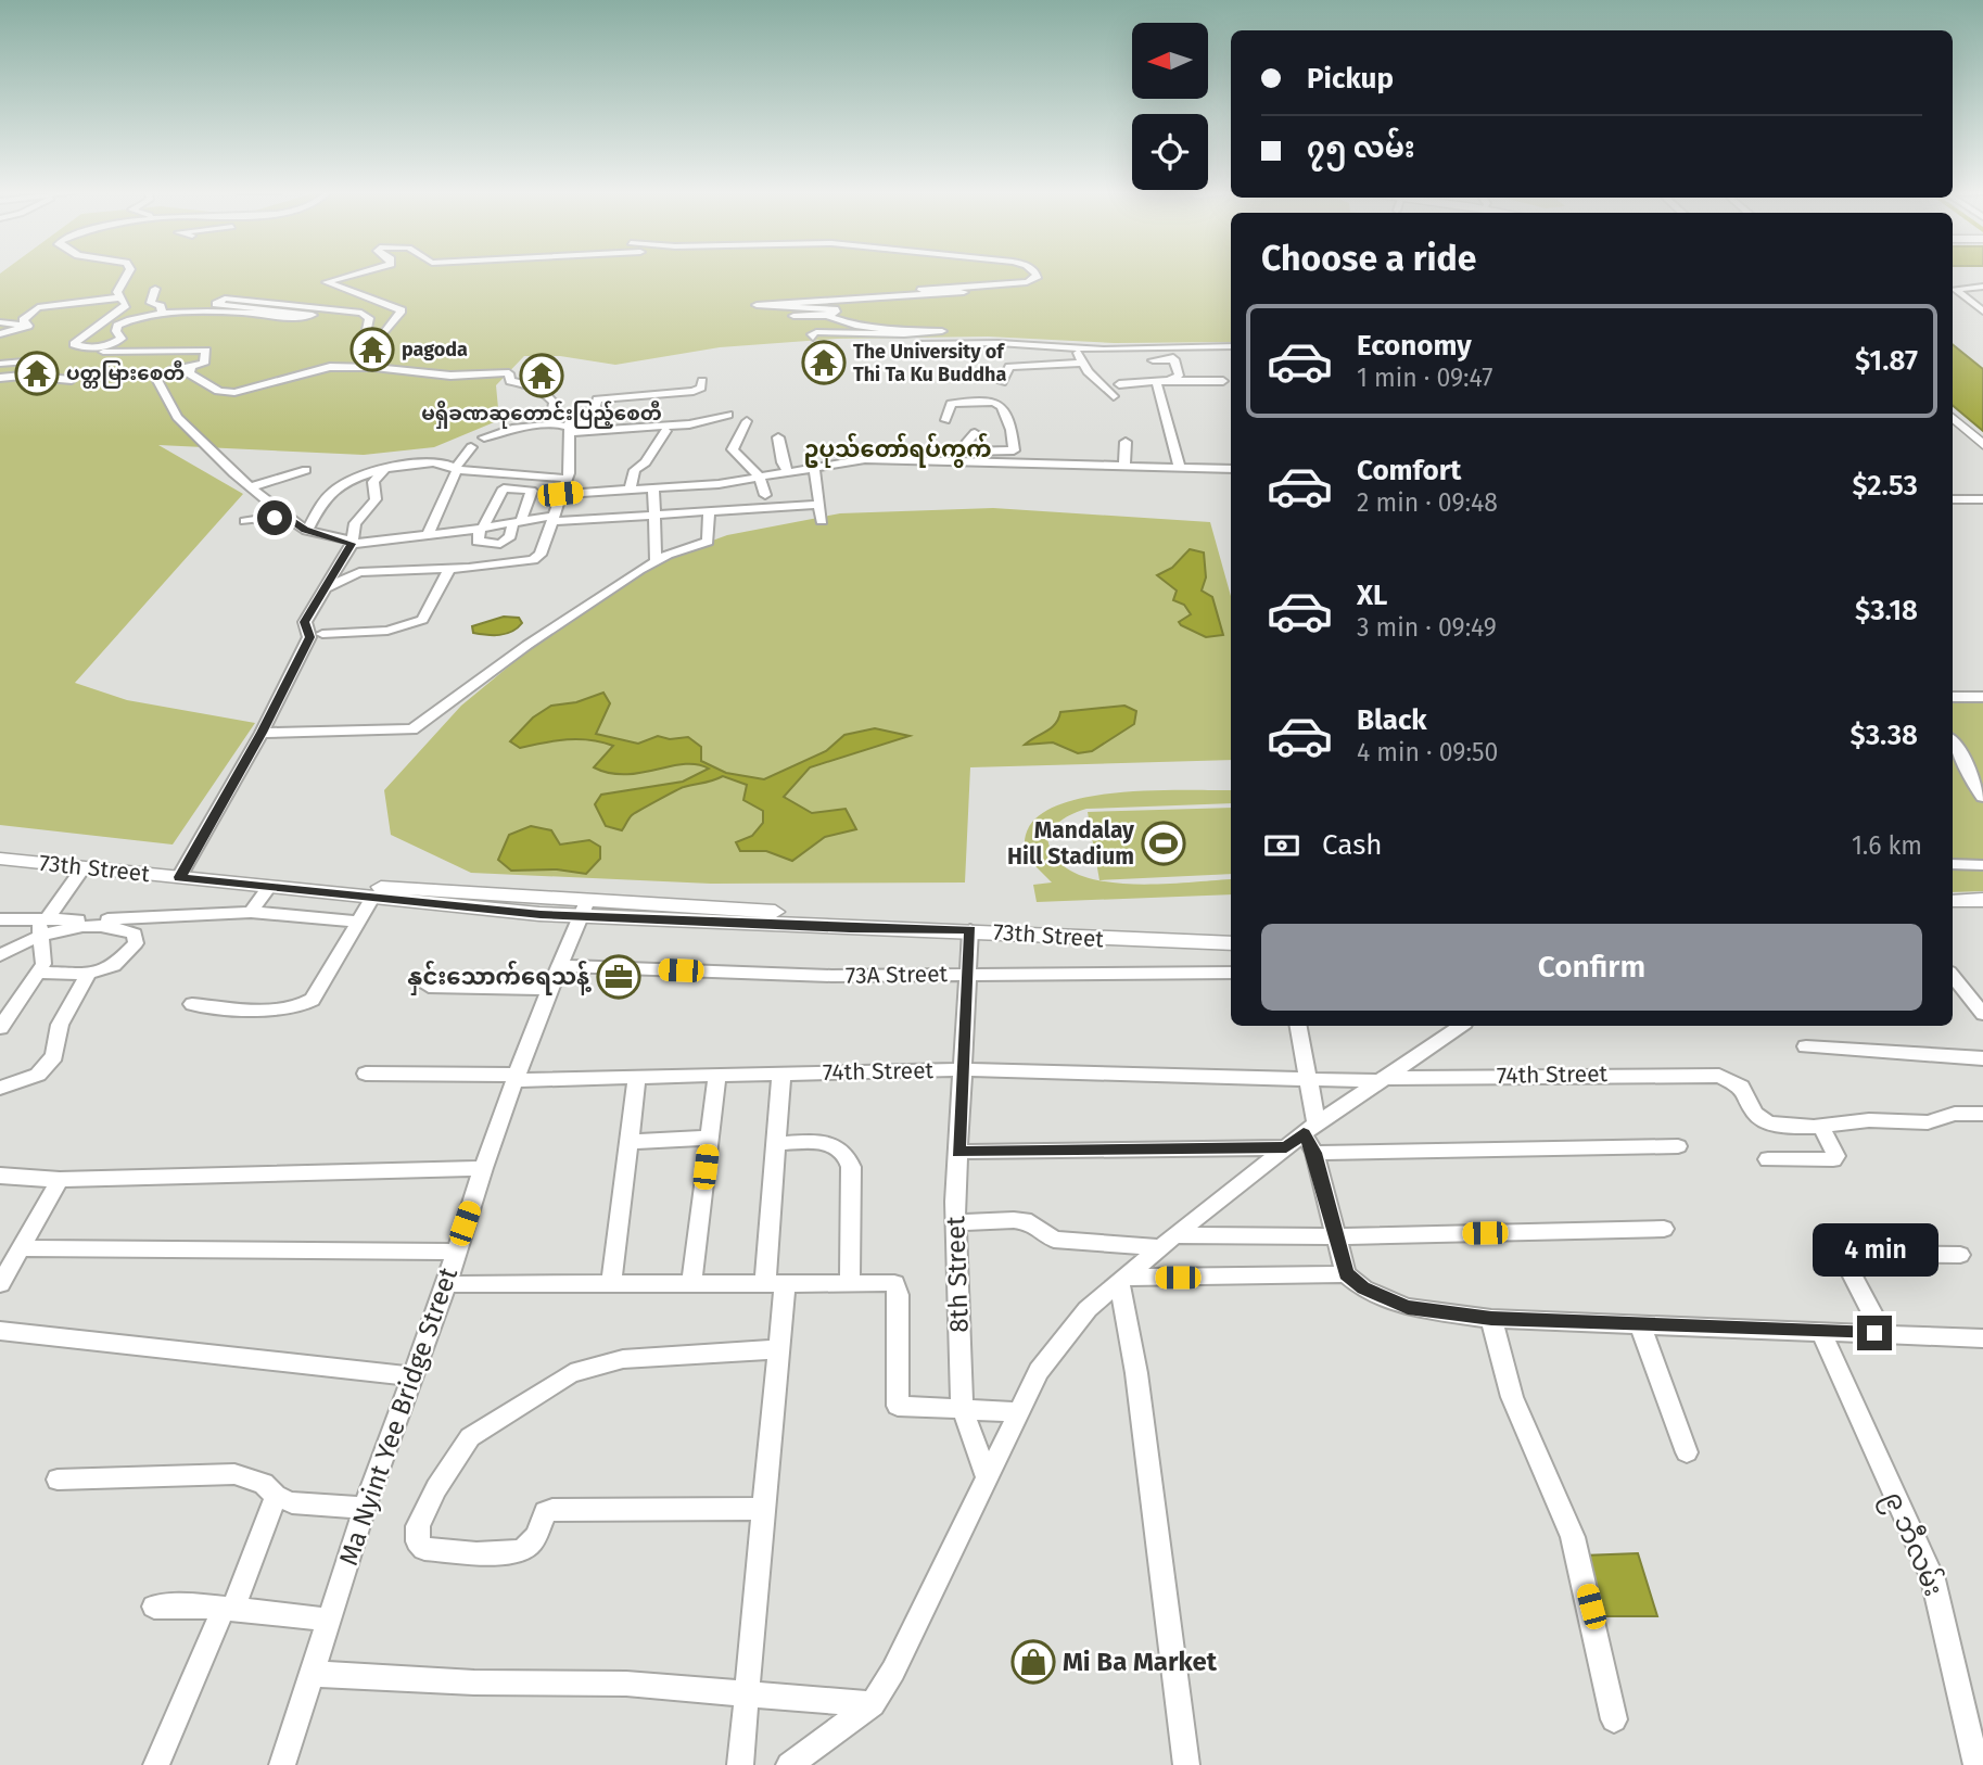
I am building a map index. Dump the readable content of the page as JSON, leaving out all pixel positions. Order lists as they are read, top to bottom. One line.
{"streets":{"main road":["73th Street"],"street":["73A Street","74th Street","8th Street","Ma Nyint Yee Bridge Street","၉ ဘီလမ်း"]},"crossings":[["73th Street","8th Street"],["73th Street","Ma Nyint Yee Bridge Street"],["73A Street","8th Street"],["73A Street","Ma Nyint Yee Bridge Street"],["74th Street","8th Street"],["74th Street","Ma Nyint Yee Bridge Street"]],"districts":["ဥပုသ်တော်ရပ်ကွက်"],"places":{"temple":["pagoda","The University of Thi Ta Ku Buddha","ပတ္တမြားစေတီ","မရှိခဏဆုတောင်းပြည့်စေတီ"],"sports":["Mandalay Hill Stadium"],"office":["နှင်းသောက်ရေသန့်"],"shop":["Mi Ba Market"]},"north":"left","page":{"banner":["Pickup","၇၅ လမ်း"],"heading":"Choose a ride","list":[{"name":"Economy","note":"1 min · 09:47","value":"$1.87"},{"name":"Comfort","note":"2 min · 09:48","value":"$2.53"},{"name":"XL","note":"3 min · 09:49","value":"$3.18"},{"name":"Black","note":"4 min · 09:50","value":"$3.38"}],"pay":["Cash","1.6 km"],"buttons":"Confirm","bubble":"4 min"}}
